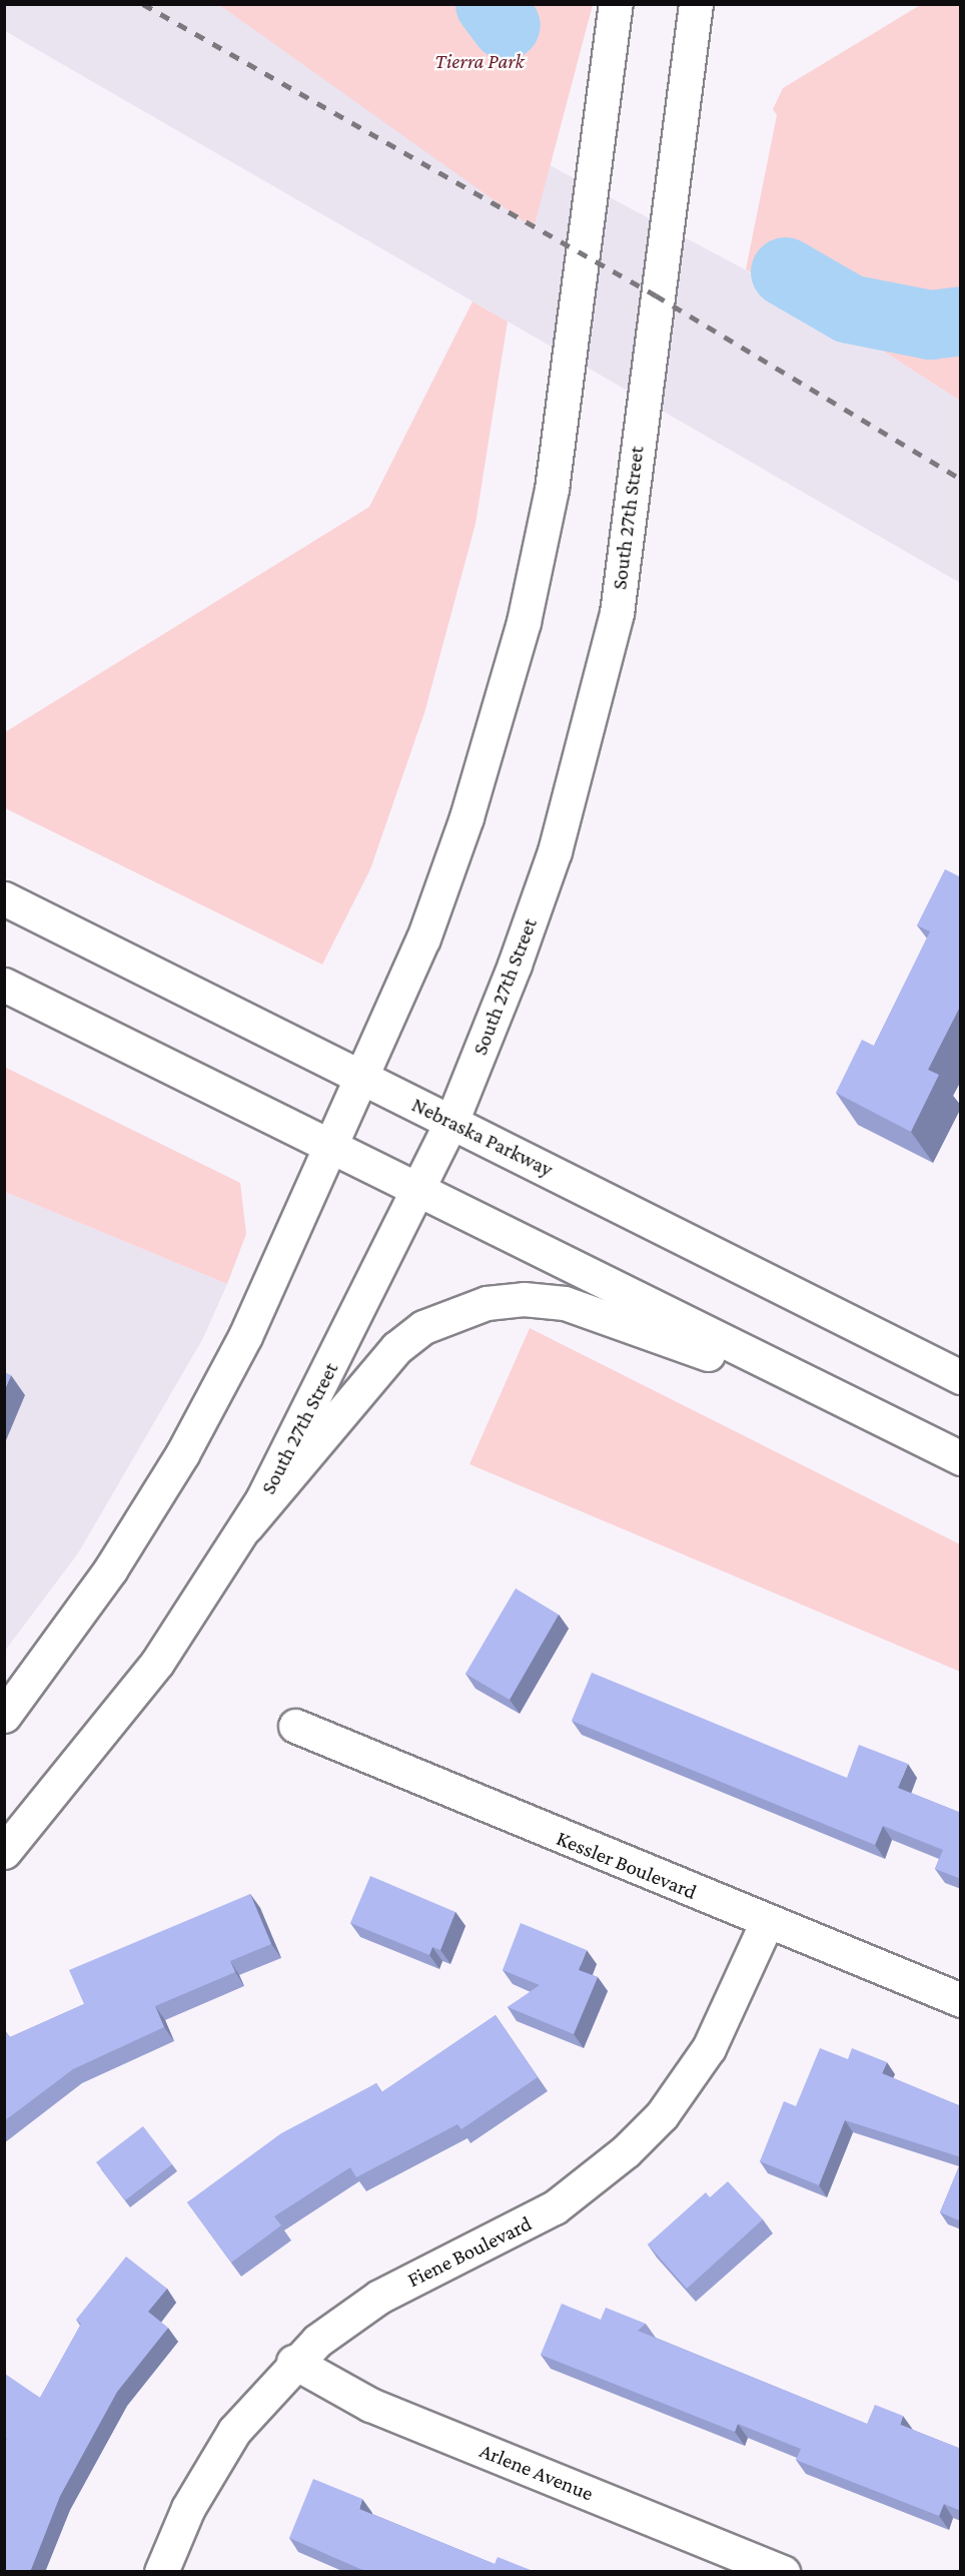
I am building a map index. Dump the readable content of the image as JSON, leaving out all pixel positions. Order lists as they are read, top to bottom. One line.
{"streets":{"main road":["South 27th Street","Nebraska Parkway","Kessler Boulevard","Fiene Boulevard","Arlene Avenue"]},"crossings":[["South 27th Street","Nebraska Parkway"],["Kessler Boulevard","Fiene Boulevard"],["Fiene Boulevard","Arlene Avenue"]],"parks":["Tierra Park"]}
